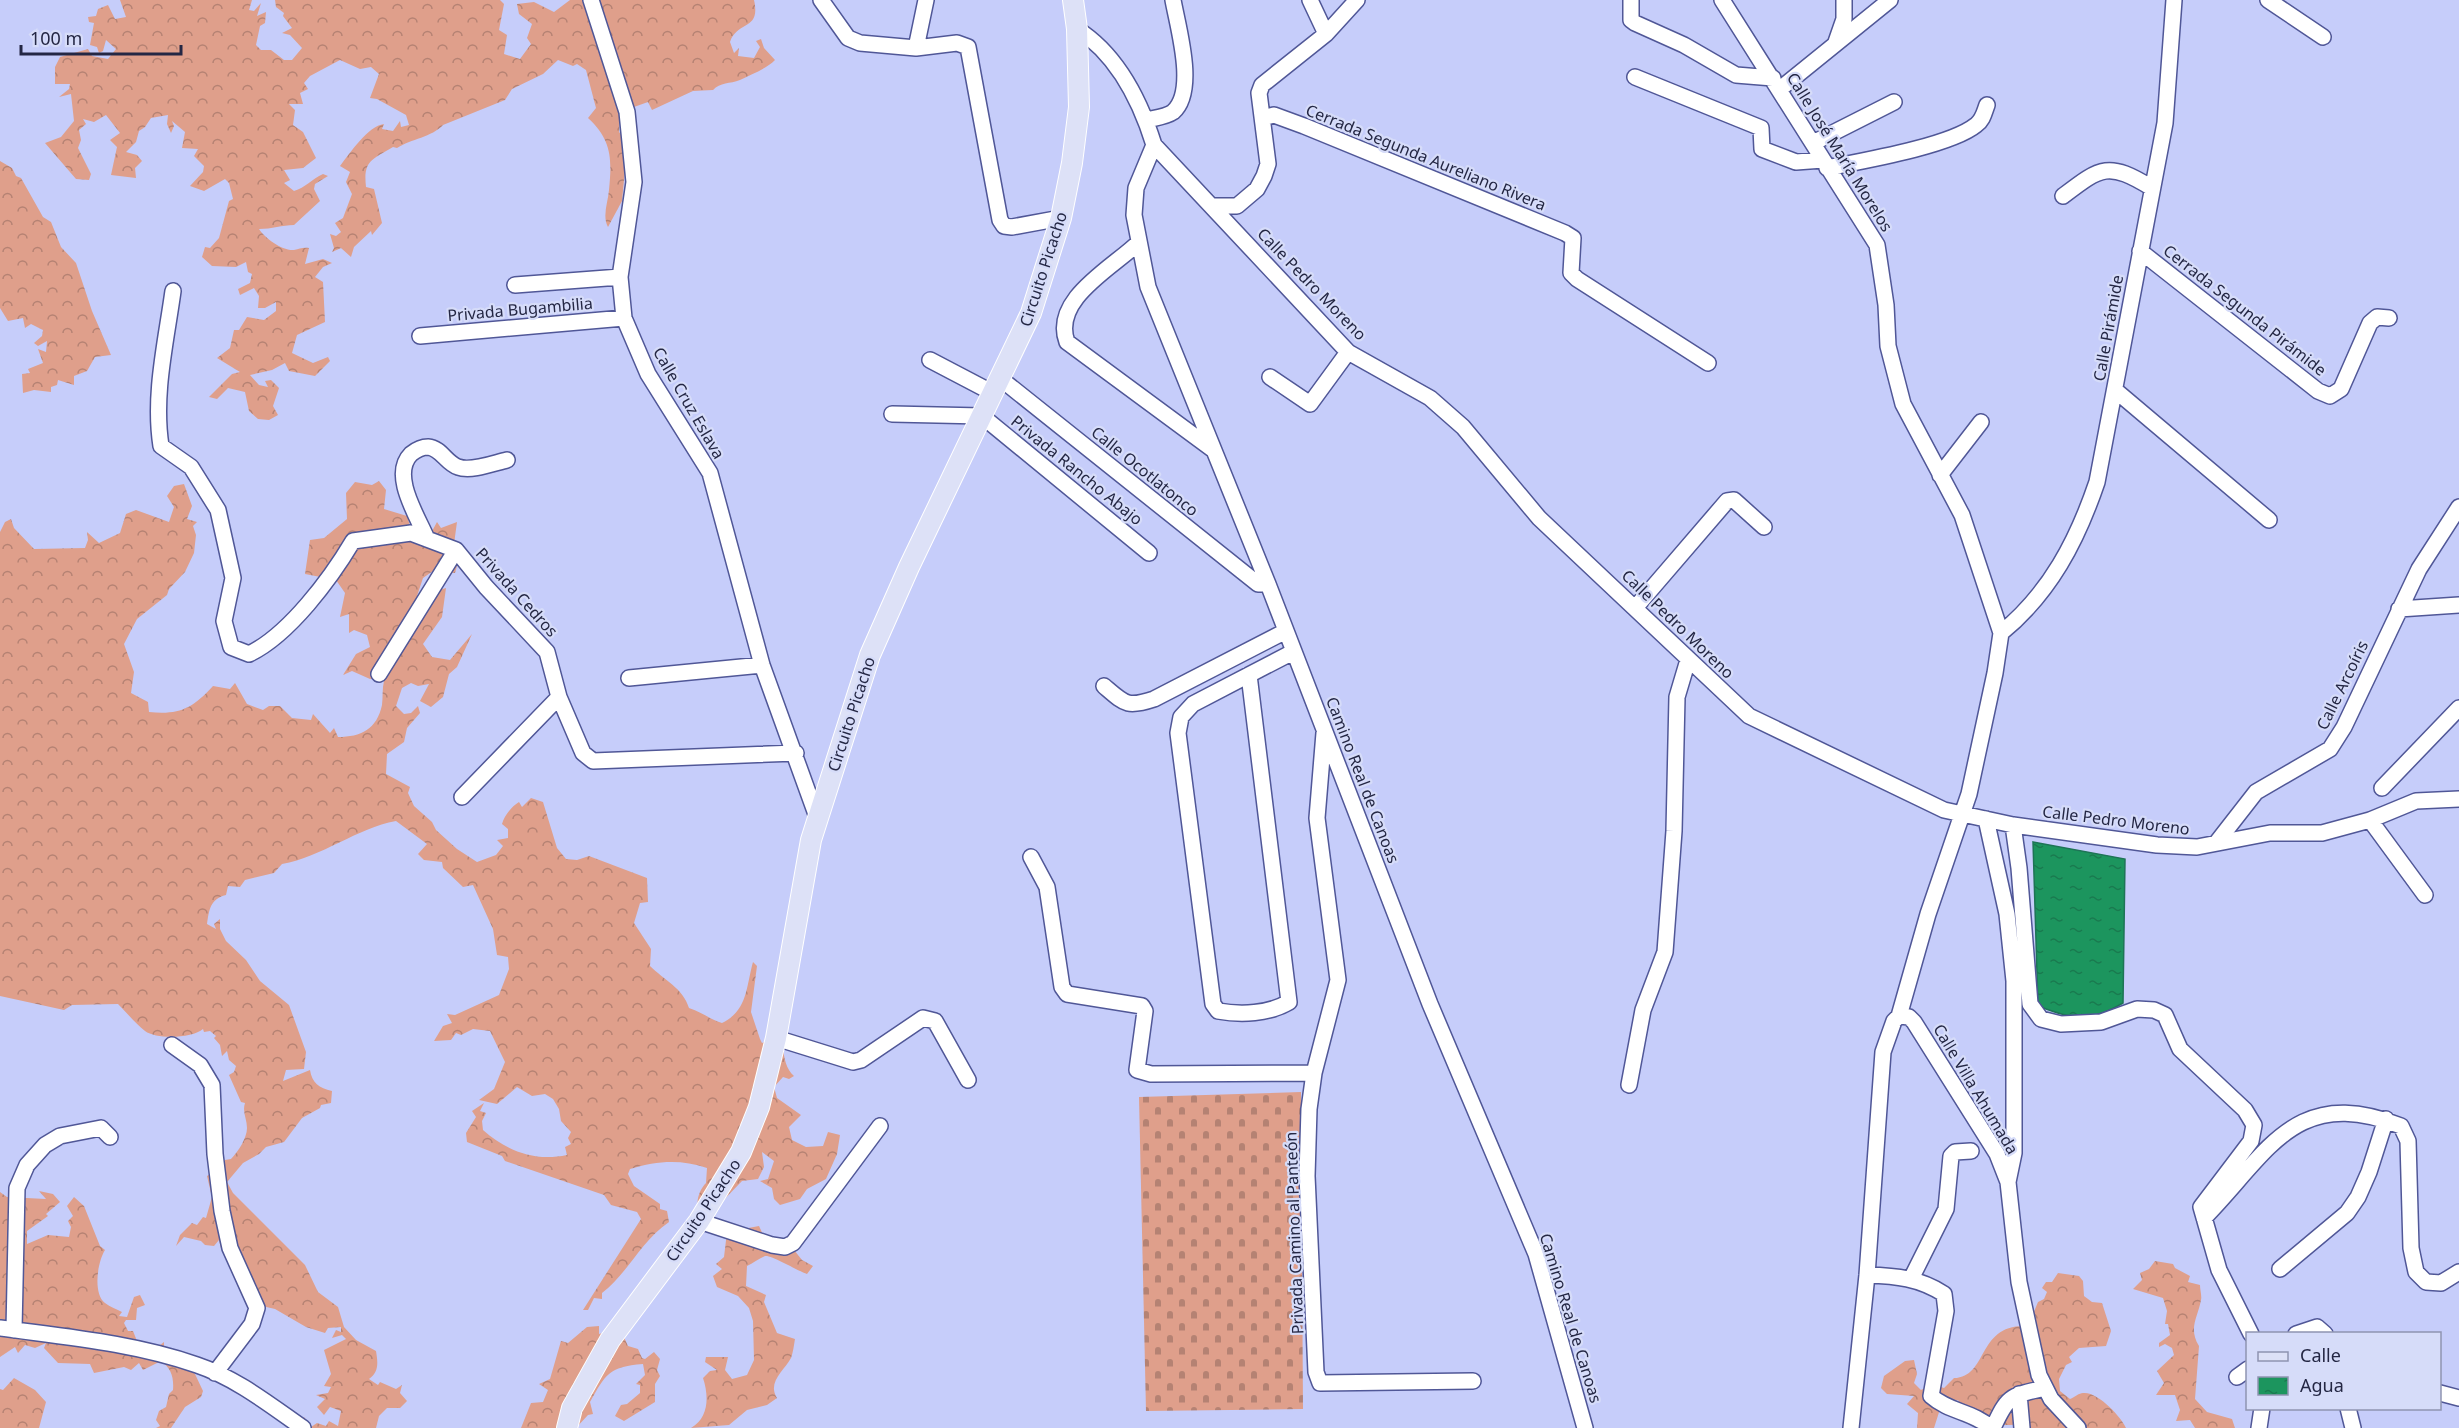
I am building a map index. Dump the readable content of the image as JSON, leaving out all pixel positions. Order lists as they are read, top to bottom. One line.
{"streets":{"main road":["Circuito Picacho"],"street":["Calle José María Morelos","Cerrada Segunda Aureliano Rivera","Calle Pedro Moreno","Privada Bugambilia","Cerrada Segunda Pirámide","Calle Pirámide","Calle Cruz Eslava","Privada Rancho Abajo","Calle Ocotlatonco","Privada Cedros","Calle Arcoíris","Camino Real de Canoas","Calle Villa Ahumada","Privada Camino al Panteón"]},"crossings":[["Calle José María Morelos","Calle Pedro Moreno"],["Calle José María Morelos","Calle Pirámide"],["Calle José María Morelos","Calle Villa Ahumada"],["Circuito Picacho","Calle Pedro Moreno"],["Circuito Picacho","Calle Cruz Eslava"],["Circuito Picacho","Privada Rancho Abajo"],["Circuito Picacho","Calle Ocotlatonco"],["Calle Pedro Moreno","Calle Arcoíris"],["Calle Pedro Moreno","Camino Real de Canoas"],["Privada Bugambilia","Calle Cruz Eslava"],["Cerrada Segunda Pirámide","Calle Pirámide"],["Calle Cruz Eslava","Privada Cedros"],["Calle Ocotlatonco","Camino Real de Canoas"],["Camino Real de Canoas","Privada Camino al Panteón"]],"legend":["Calle","Agua"],"scale_bar":"100 m"}
